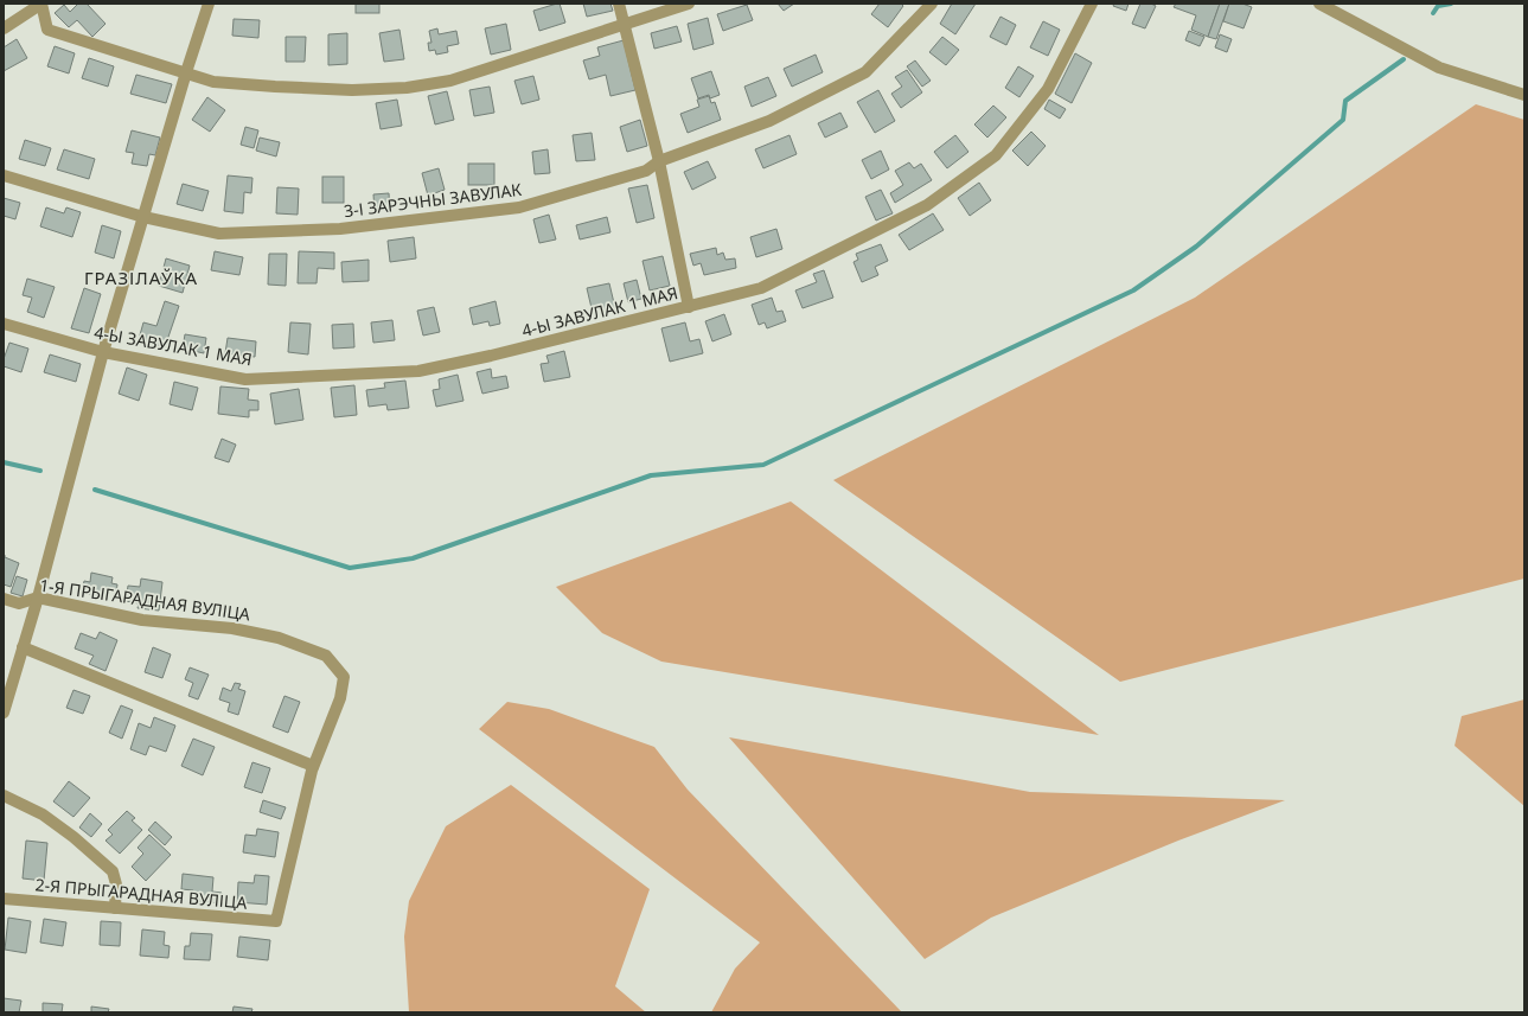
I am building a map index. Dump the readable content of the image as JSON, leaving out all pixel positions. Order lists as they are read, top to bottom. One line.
{"streets":{"street":["3-І ЗАРЭЧНЫ ЗАВУЛАК","4-Ы ЗАВУЛАК 1 МАЯ","1-Я ПРЫГАРАДНАЯ ВУЛІЦА","2-Я ПРЫГАРАДНАЯ ВУЛІЦА"]},"crossings":[["1-Я ПРЫГАРАДНАЯ ВУЛІЦА","2-Я ПРЫГАРАДНАЯ ВУЛІЦА"]],"districts":["ГРАЗІЛАЎКА"]}
